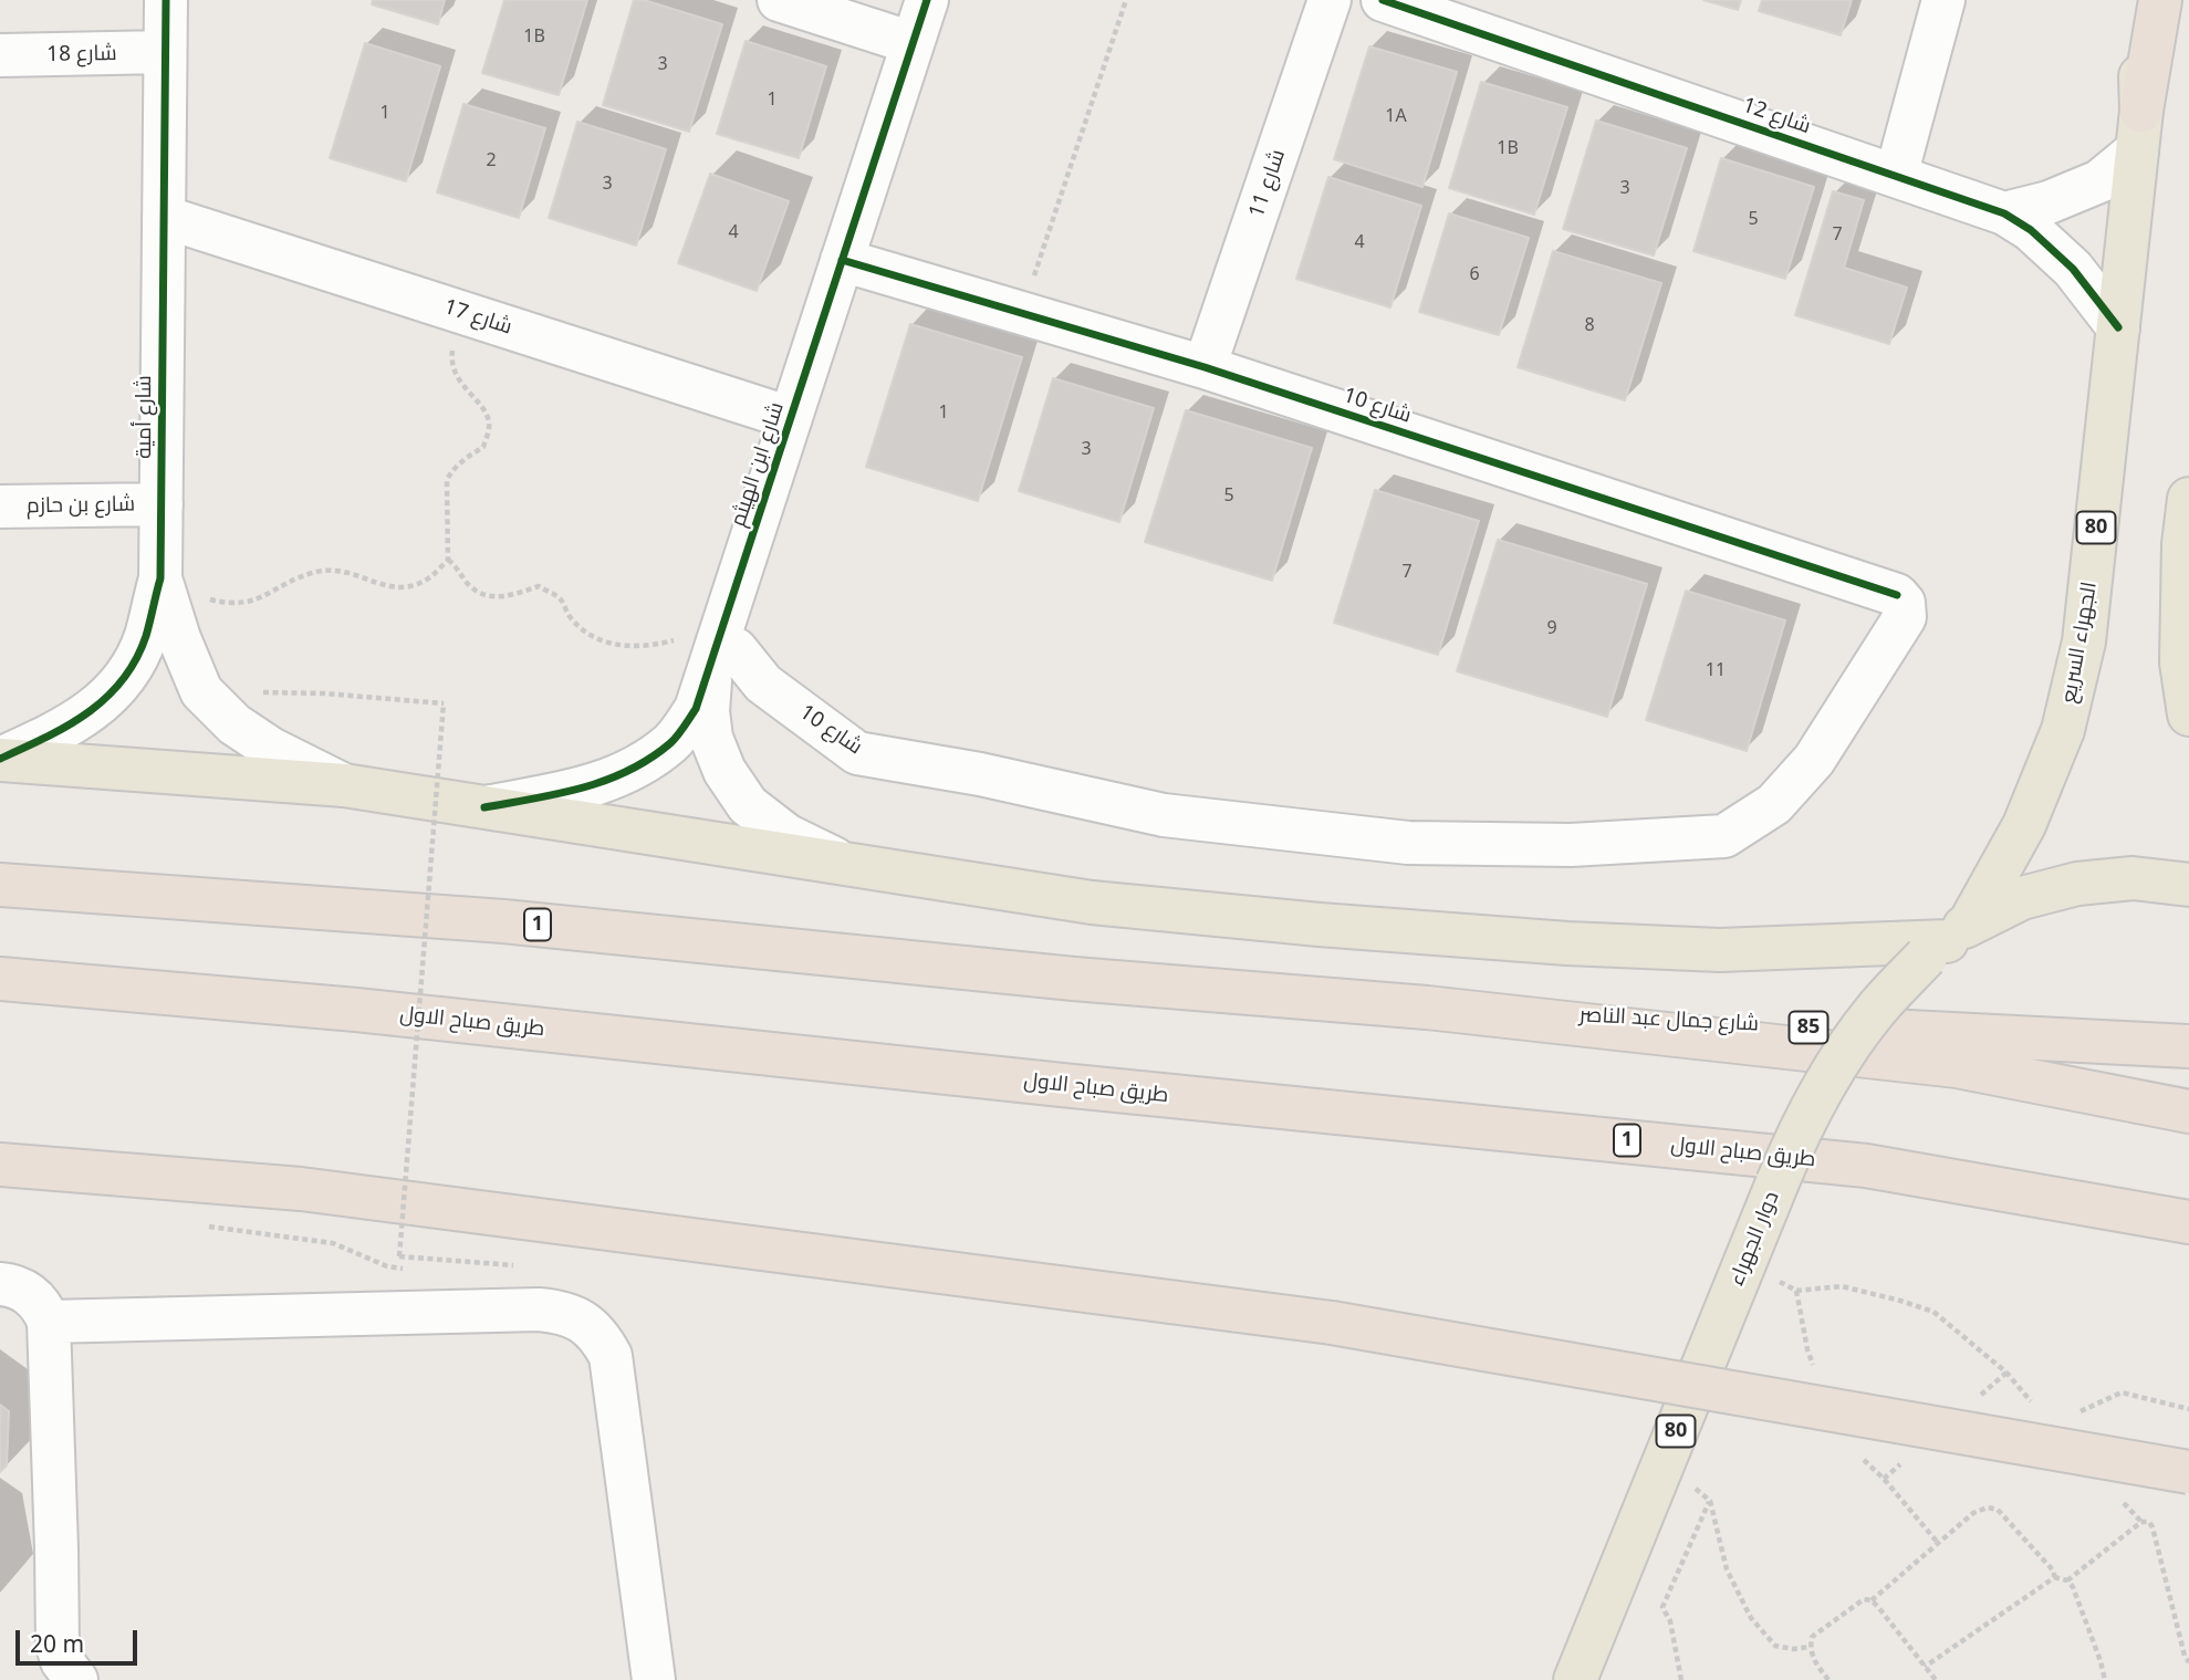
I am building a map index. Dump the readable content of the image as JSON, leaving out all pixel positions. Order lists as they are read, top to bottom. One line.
{"streets":{"highway":["80","الجهراء السريع","1","شارع جمال عبد الناصر","طريق صباح الاول","85"],"main road":["دوار الجهراء"],"street":["شارع 18","شارع 12","شارع 11","شارع 17","شارع 10","شارع أمية","شارع ابن الهيثم","شارع بن حازم"]},"crossings":[["شارع 18","شارع أمية"],["شارع 12","الجهراء السريع"],["شارع 11","شارع 10"],["شارع 17","شارع أمية"],["شارع 17","شارع ابن الهيثم"],["شارع 10","شارع ابن الهيثم"],["شارع أمية","شارع بن حازم"],["الجهراء السريع","دوار الجهراء"],["1","شارع جمال عبد الناصر"]],"house_numbers":["1B","3","1","1","1A","1B","2","3","3","5","4","7","4","6","8","1","3","5","7","9","11"],"scale_bar":"20 m"}
